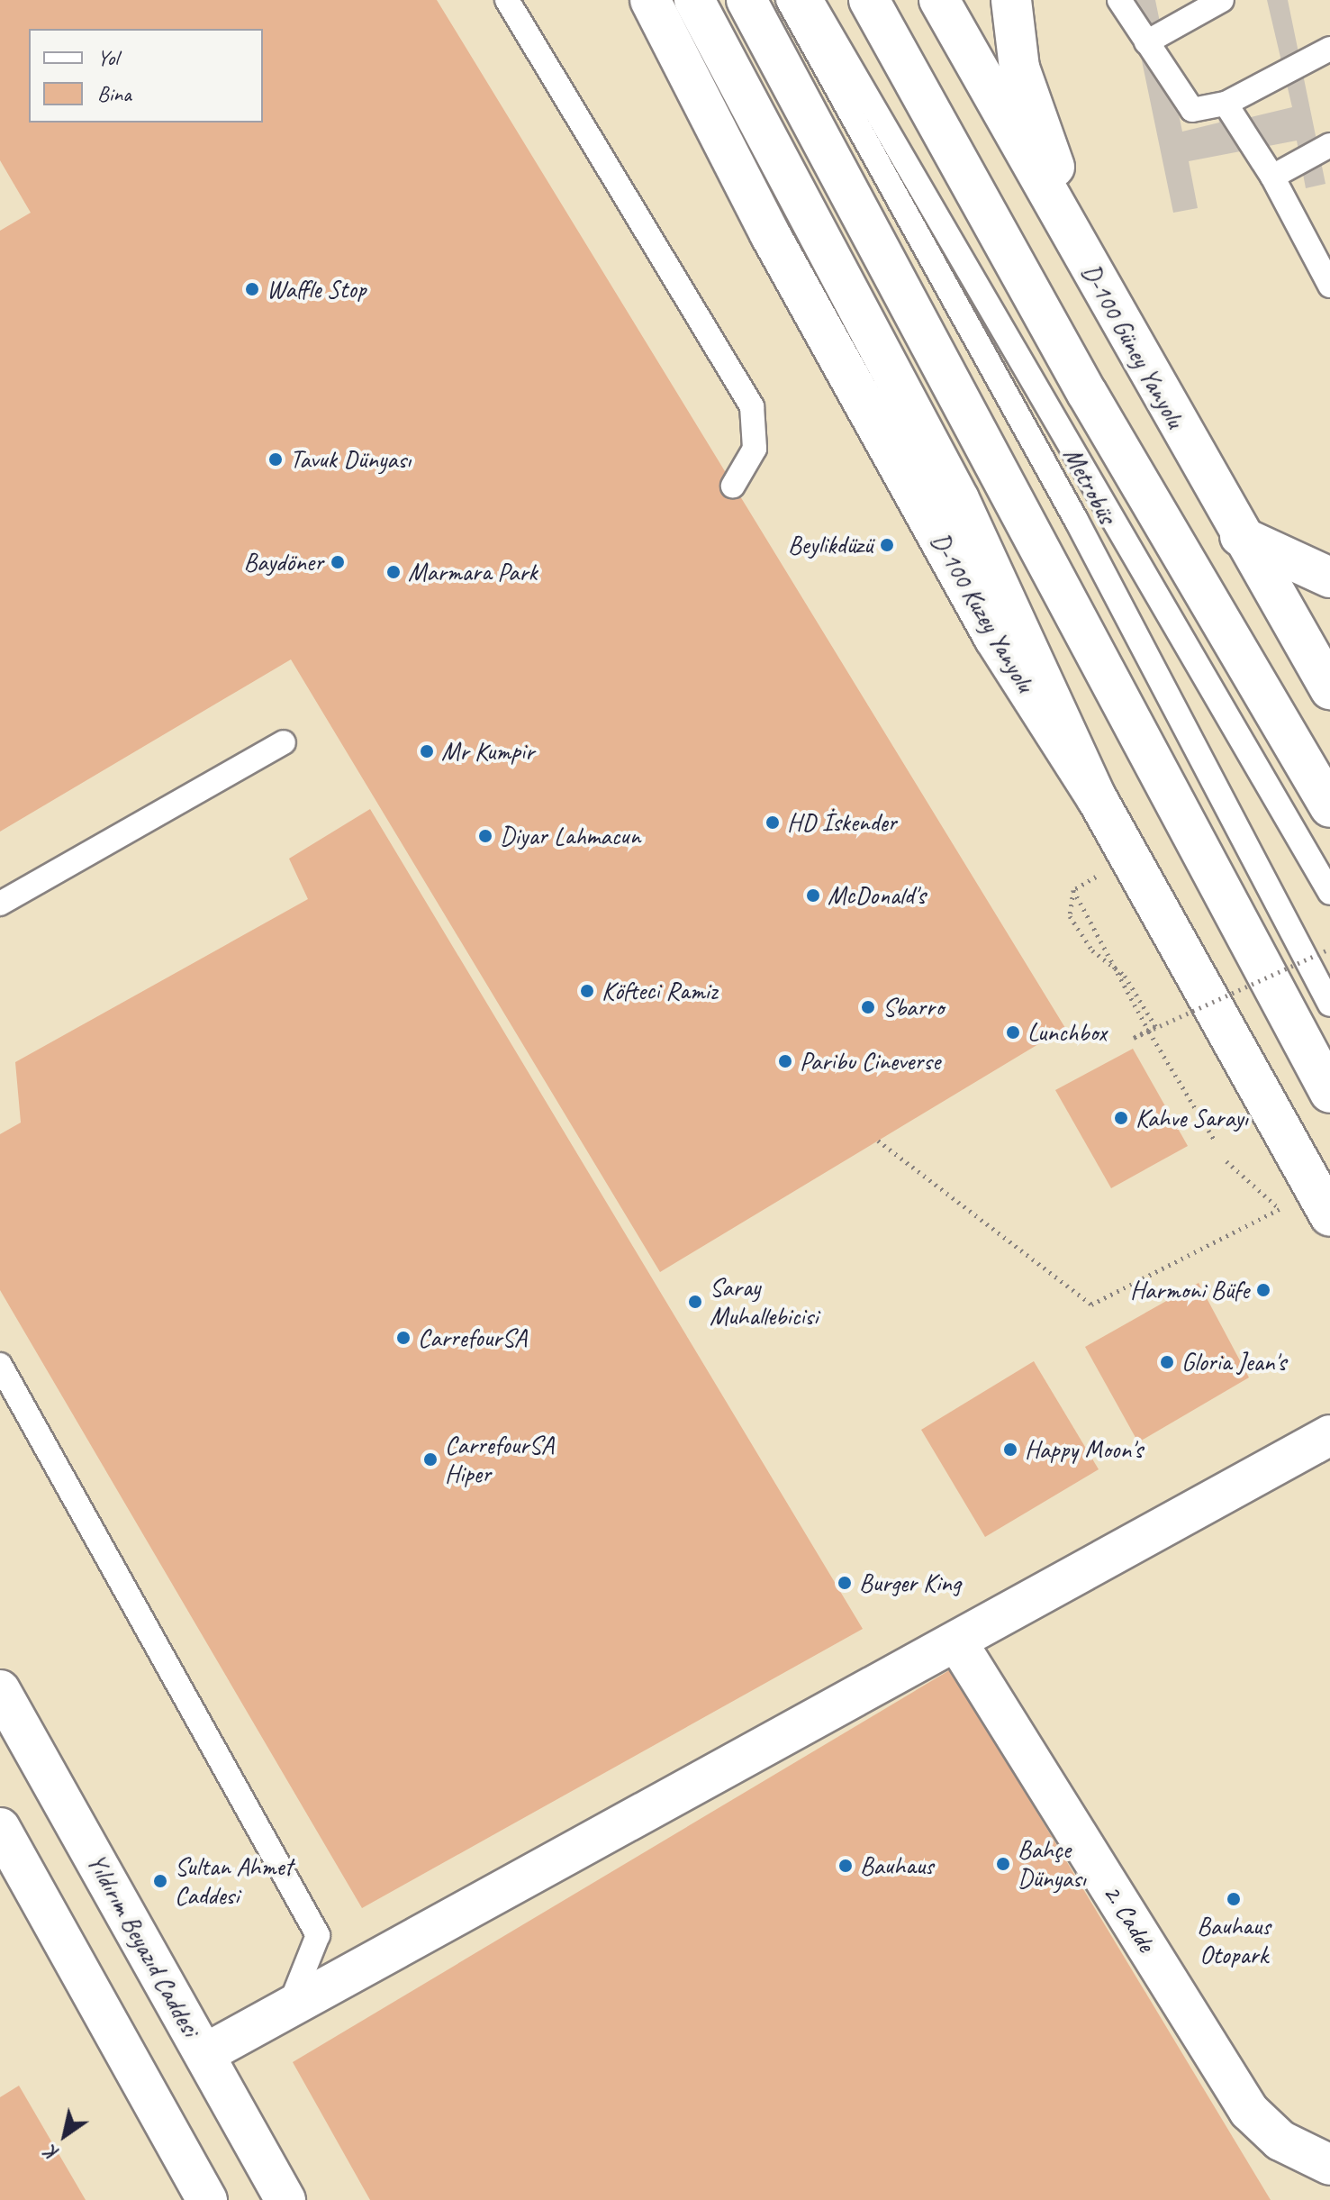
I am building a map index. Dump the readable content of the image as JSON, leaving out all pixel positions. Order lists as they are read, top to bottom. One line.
{"streets":{"main road":["D-100 Güney Yanyolu","D-100 Kuzey Yanyolu","2. Cadde","Yıldırım Beyazıd Caddesi"],"lane":["Metrobüs"]},"places":["Waffle Stop","Tavuk Dünyası","Beylikdüzü","Baydöner","Marmara Park","Mr Kumpir","HD İskender","Diyar Lahmacun","McDonald's","Köfteci Ramiz","Sbarro","Lunchbox","Paribu Cineverse","Kahve Sarayı","Harmoni Büfe","Saray Muhallebicisi","CarrefourSA","Gloria Jean's","Happy Moon's","CarrefourSA Hiper","Burger King","Bahçe Dünyası","Bauhaus","Sultan Ahmet Caddesi","Bauhaus Otopark"],"legend":["Yol","Bina"],"north":"bottom left"}
